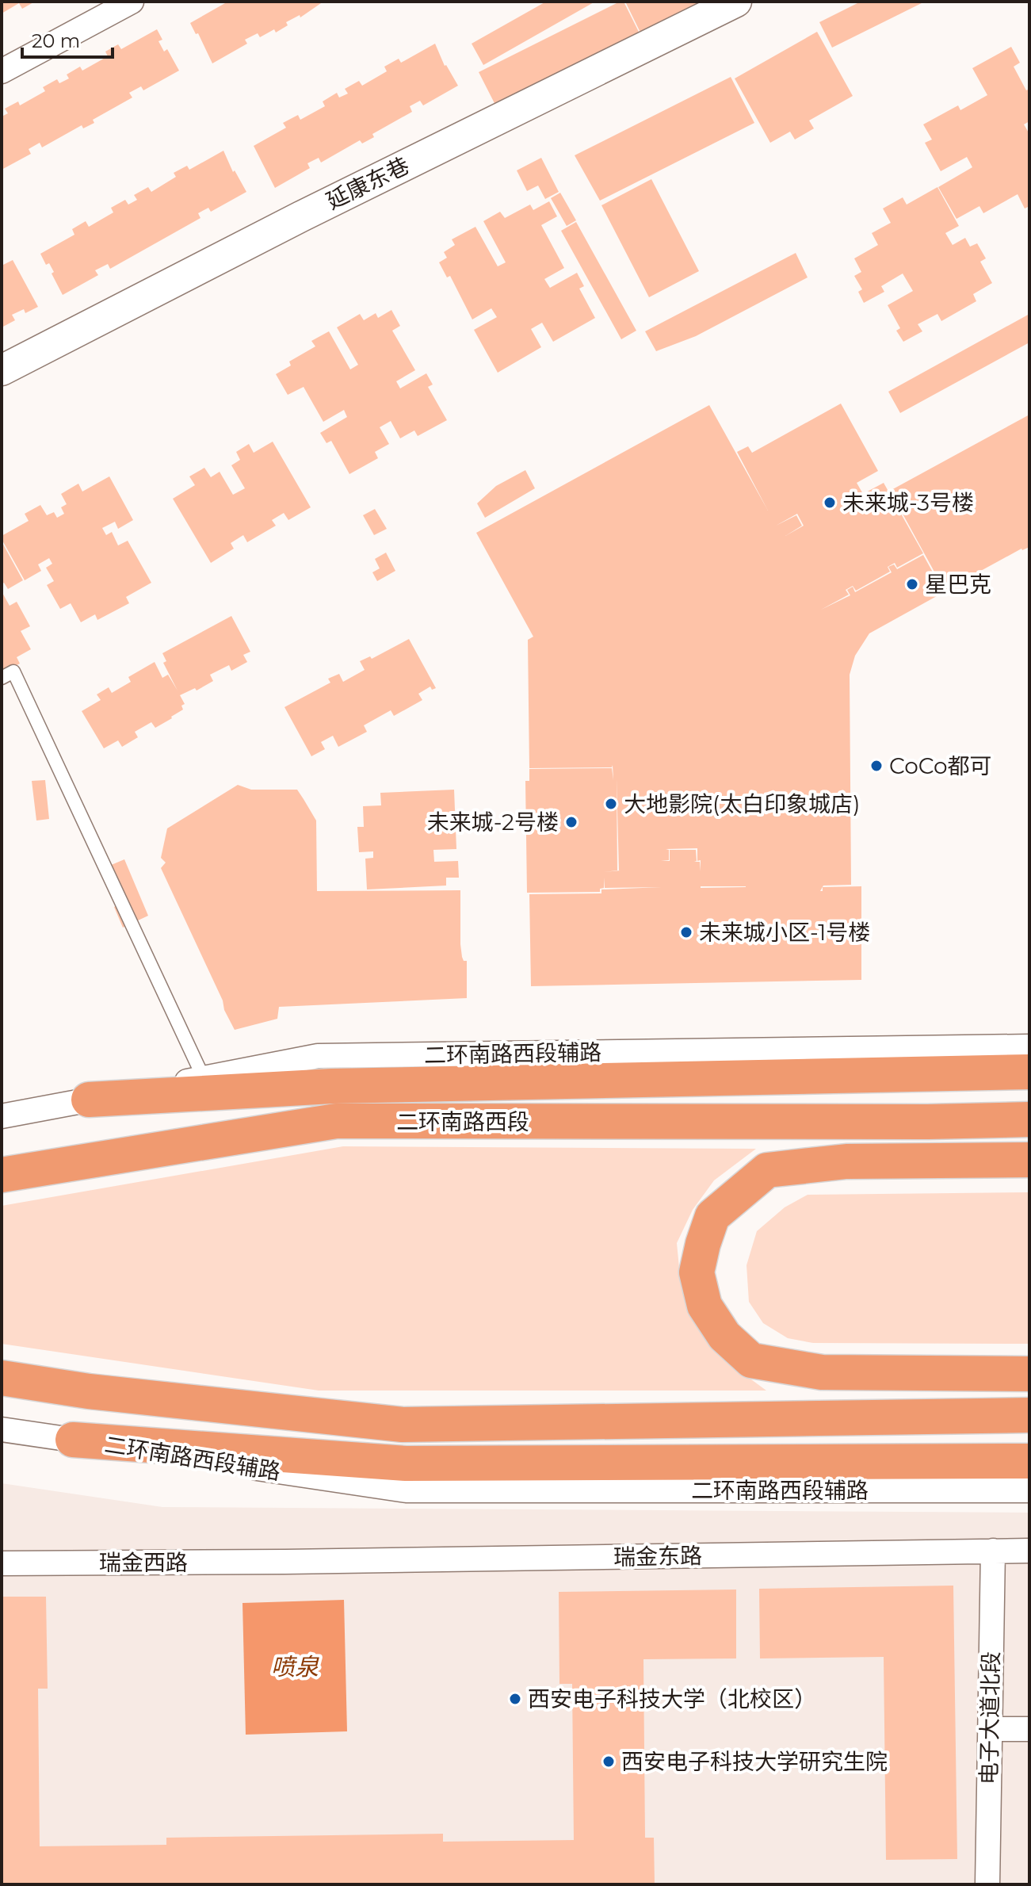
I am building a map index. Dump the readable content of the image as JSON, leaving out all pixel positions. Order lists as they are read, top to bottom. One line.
{"streets":{"highway":["二环南路西段"],"street":["延康东巷","二环南路西段辅路","瑞金东路","瑞金西路","电子大道北段"]},"crossings":[["瑞金东路","瑞金西路"],["瑞金东路","电子大道北段"]],"water":["喷泉"],"places":["未来城-3号楼","星巴克","CoCo都可","大地影院(太白印象城店)","未来城-2号楼","未来城小区-1号楼","西安电子科技大学（北校区）","西安电子科技大学研究生院"],"scale_bar":"20 m"}
